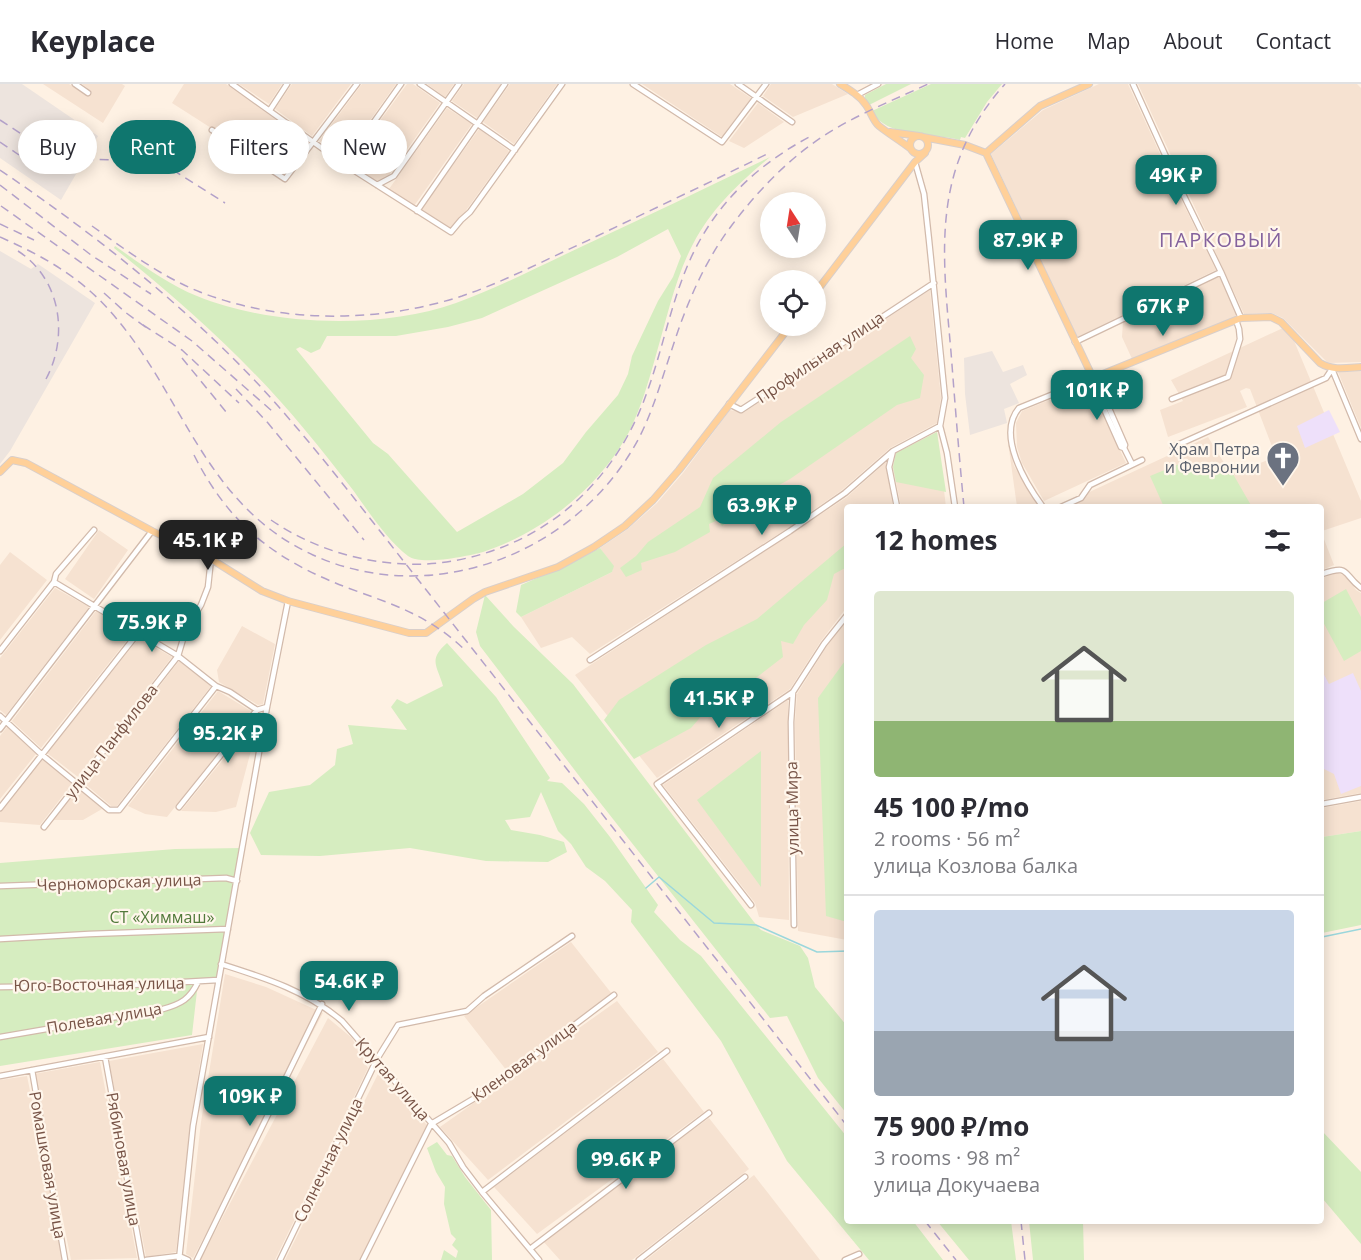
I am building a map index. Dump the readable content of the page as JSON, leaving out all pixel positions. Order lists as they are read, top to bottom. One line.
{"streets":{"street":["Профильная улица","улица Панфилова","улица Мира","Черноморская улица","Юго-Восточная улица","Полевая улица","Кленовая улица","Крутая улица","Рябиновая улица","Солнечная улица","Ромашковая улица"]},"crossings":[["Юго-Восточная улица","Полевая улица"],["Кленовая улица","Крутая улица"],["Крутая улица","Солнечная улица"]],"districts":["ПАРКОВЫЙ"],"parks":["СТ «Химмаш»"],"places":{"church":["Храм Петра и Февронии"]},"north":"top","page":{"header":"Keyplace","nav":["Home","Map","About","Contact"],"chip":["Buy","Rent","Filters","New"],"price":["49K ₽","87.9K ₽","67K ₽","101K ₽","63.9K ₽","45.1K ₽","75.9K ₽","41.5K ₽","95.2K ₽","54.6K ₽","109K ₽","99.6K ₽"],"heading":"12 homes","list":[{"name":"45 100 ₽/mo","note":"2 rooms · 56 m² · улица Козлова балка"},{"name":"75 900 ₽/mo","note":"3 rooms · 98 m² · улица Докучаева"}]}}
